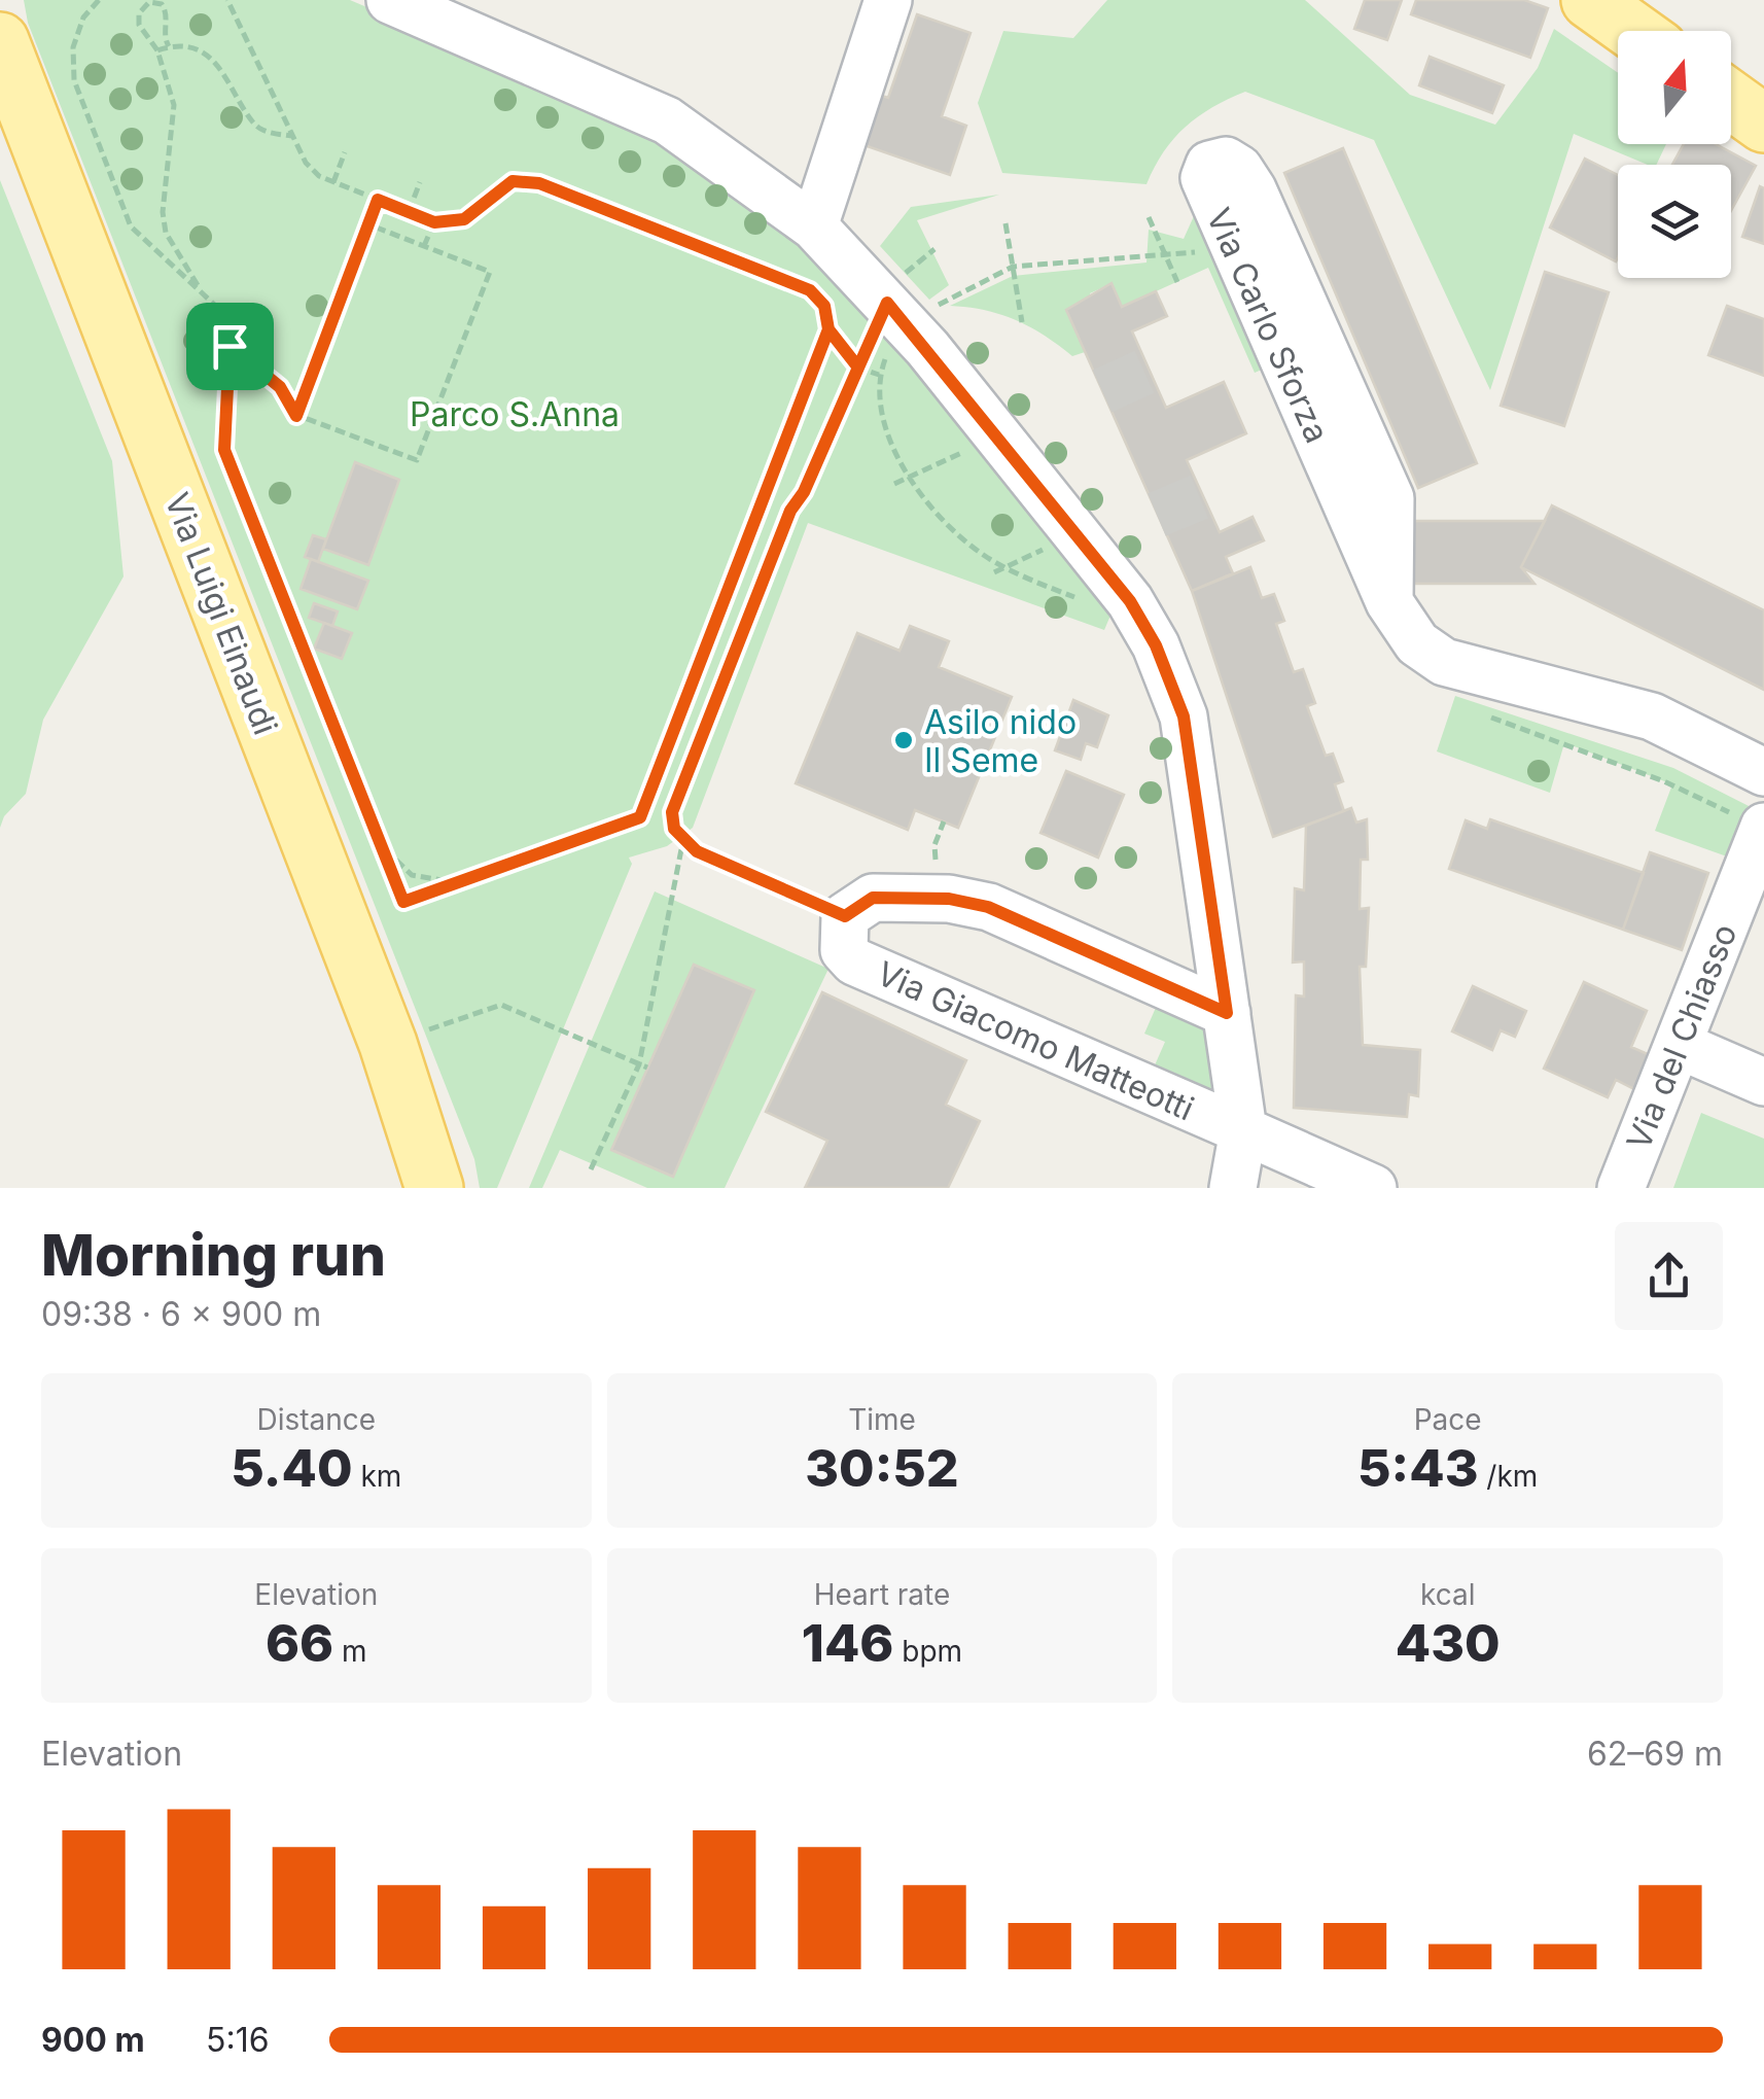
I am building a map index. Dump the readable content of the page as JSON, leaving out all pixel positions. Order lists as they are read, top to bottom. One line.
{"streets":{"main road":["Via Luigi Einaudi"],"street":["Via Carlo Sforza","Via del Chiasso","Via Giacomo Matteotti"]},"parks":["Parco S.Anna"],"places":["Asilo nido Il Seme"],"north":"top","page":{"heading":["Morning run","09:38 · 6 × 900 m"],"stats":[["Distance","5.40 km"],["Time","30:52"],["Pace","5:43 /km"],["Elevation","66 m"],["Heart rate","146 bpm"],["kcal","430"]],"chart":["Elevation","62–69 m"],"list":[{"name":"900 m","note":"5:16"}]}}
